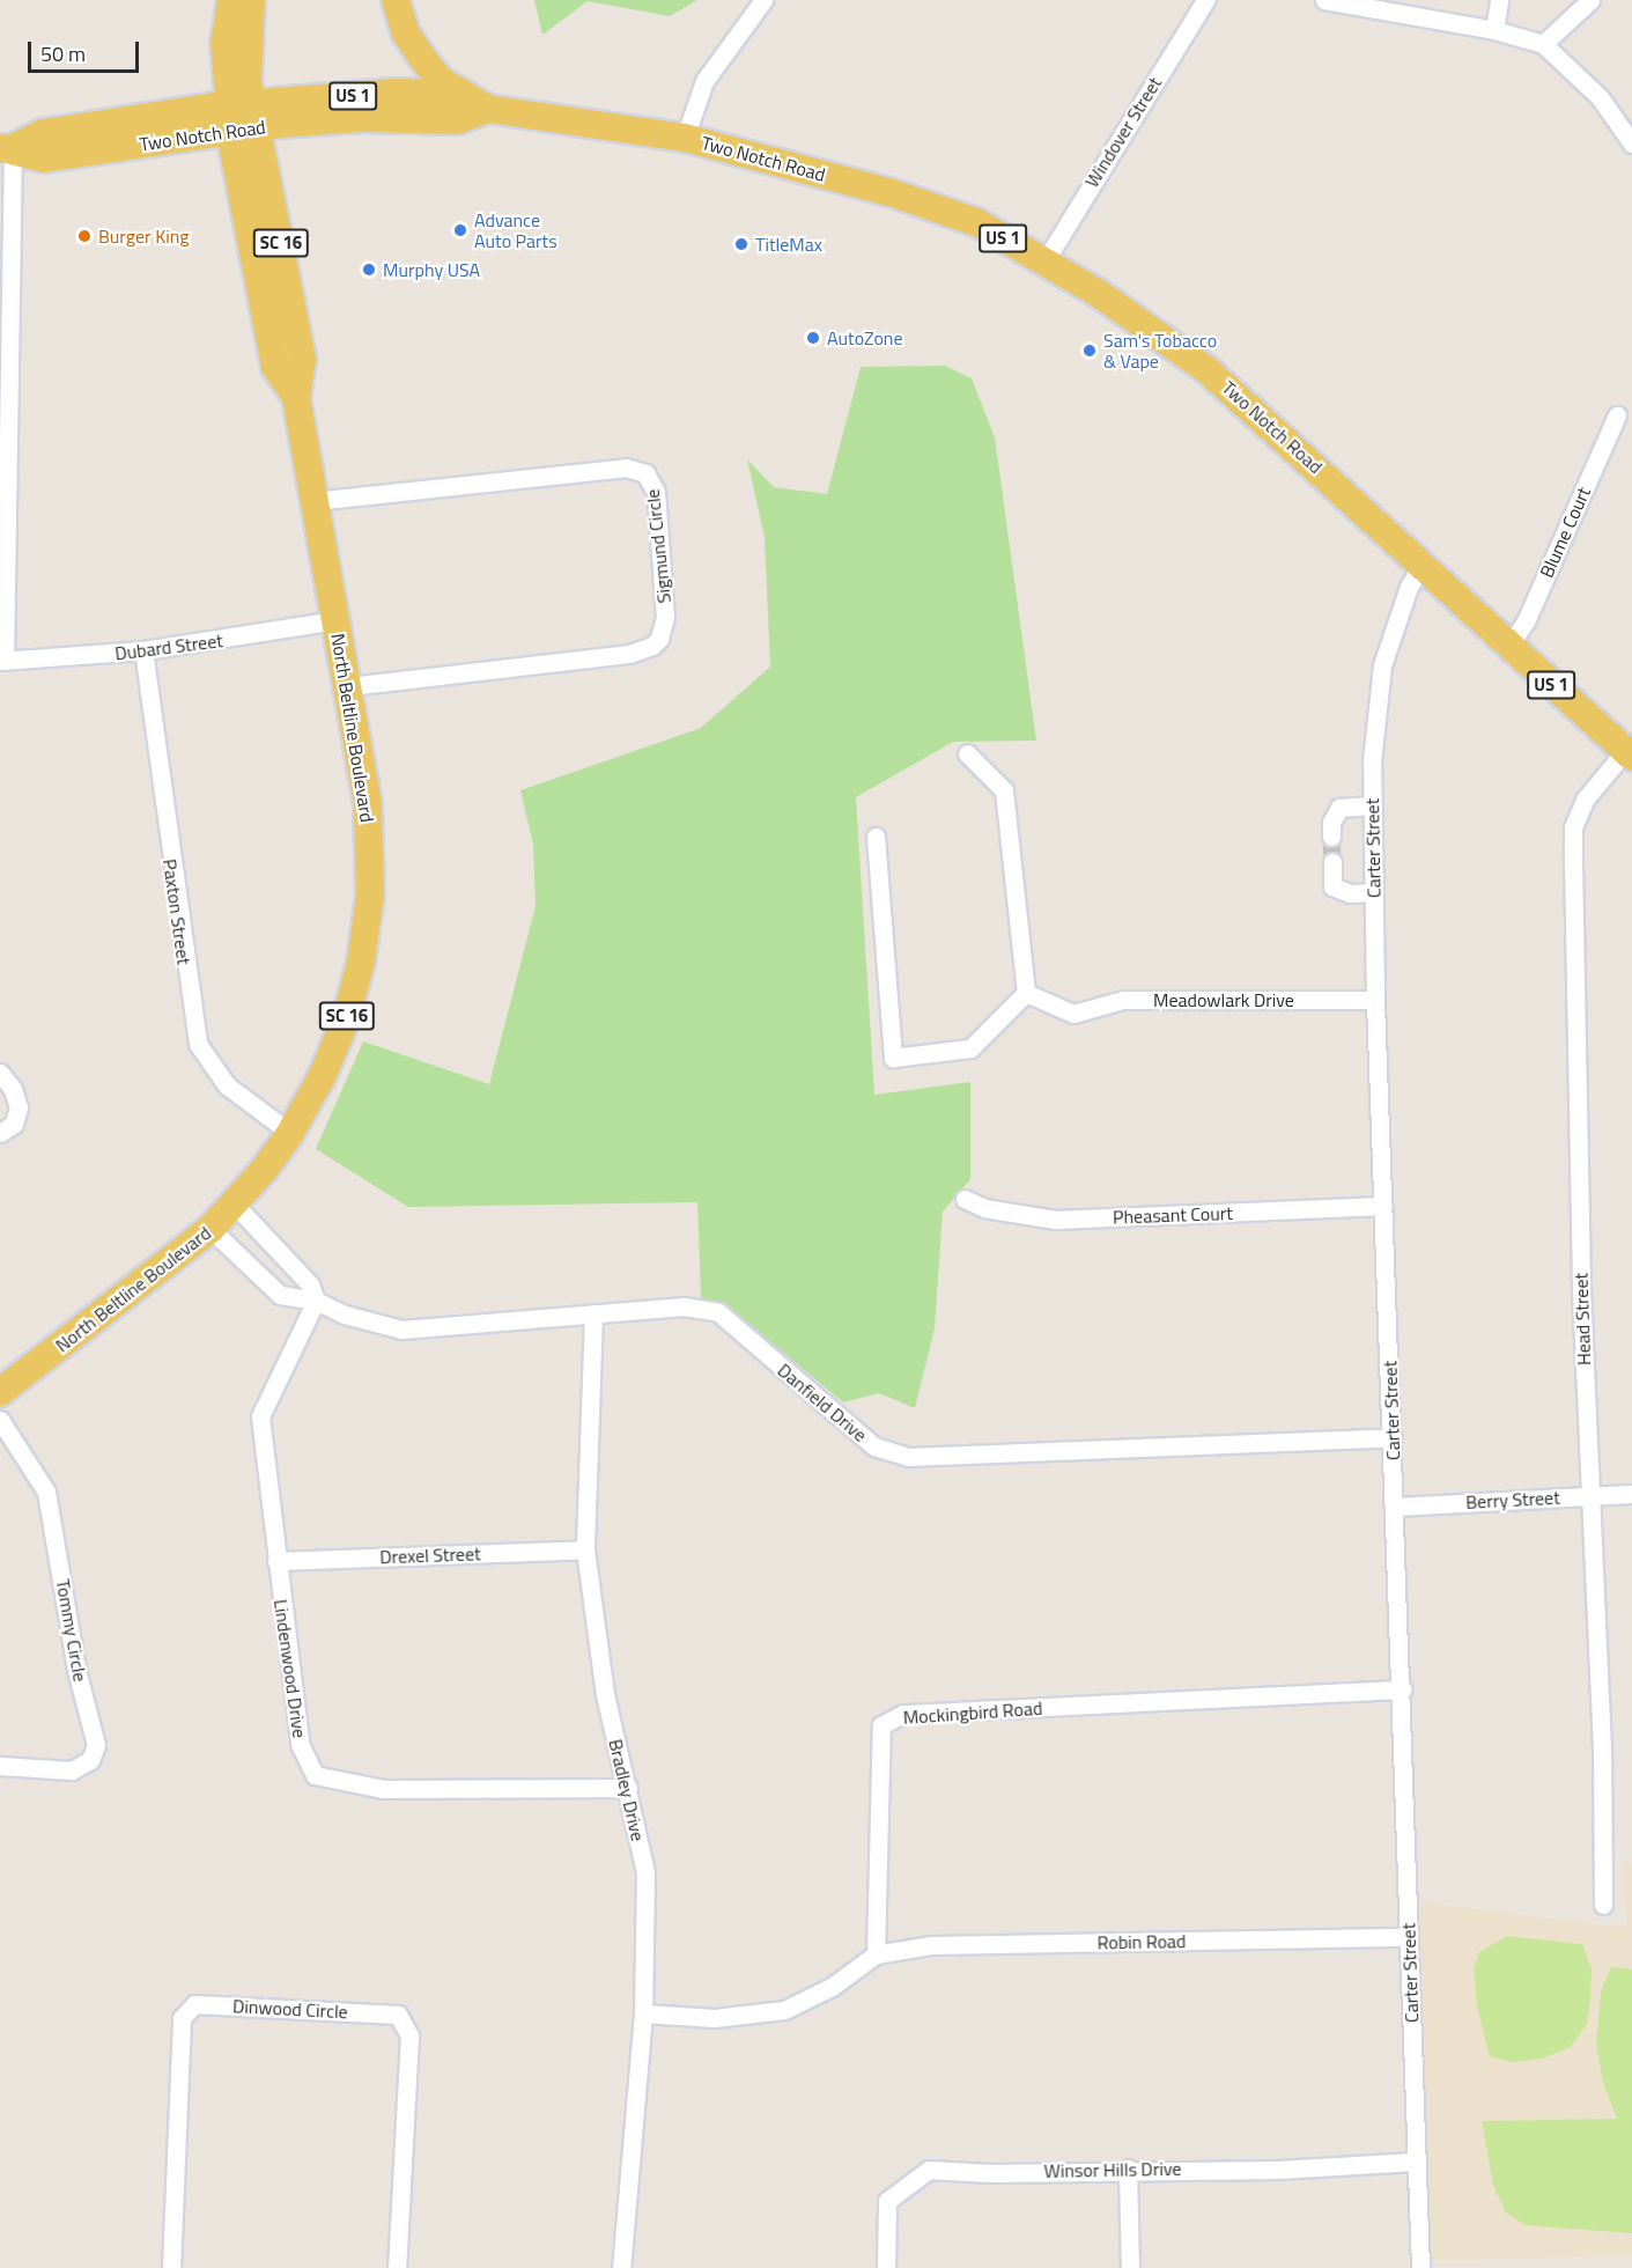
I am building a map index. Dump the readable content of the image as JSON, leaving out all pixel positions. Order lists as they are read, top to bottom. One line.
{"streets":{"main road":["US 1","Two Notch Road","SC 16","North Beltline Boulevard"],"street":["Windover Street","Blume Court","Sigmund Circle","Dubard Street","Carter Street","Paxton Street","Meadowlark Drive","Pheasant Court","Head Street","Danfield Drive","Berry Street","Drexel Street","Tommy Circle","Lindenwood Drive","Mockingbird Road","Bradley Drive","Robin Road","Dinwood Circle","Winsor Hills Drive"]},"crossings":[["Windover Street","Two Notch Road"],["Two Notch Road","Blume Court"],["Two Notch Road","North Beltline Boulevard"],["Two Notch Road","Carter Street"],["Two Notch Road","Head Street"],["Sigmund Circle","North Beltline Boulevard"],["Dubard Street","North Beltline Boulevard"],["Dubard Street","Paxton Street"],["North Beltline Boulevard","Paxton Street"],["North Beltline Boulevard","Danfield Drive"],["Carter Street","Meadowlark Drive"],["Carter Street","Pheasant Court"],["Carter Street","Danfield Drive"],["Carter Street","Berry Street"],["Carter Street","Mockingbird Road"],["Carter Street","Robin Road"],["Carter Street","Winsor Hills Drive"],["Head Street","Berry Street"],["Danfield Drive","Lindenwood Drive"],["Danfield Drive","Bradley Drive"],["Drexel Street","Lindenwood Drive"],["Drexel Street","Bradley Drive"],["Lindenwood Drive","Bradley Drive"],["Mockingbird Road","Robin Road"]],"places":["Advance Auto Parts","Burger King","TitleMax","Murphy USA","AutoZone","Sam's Tobacco & Vape"],"scale_bar":"50 m"}
